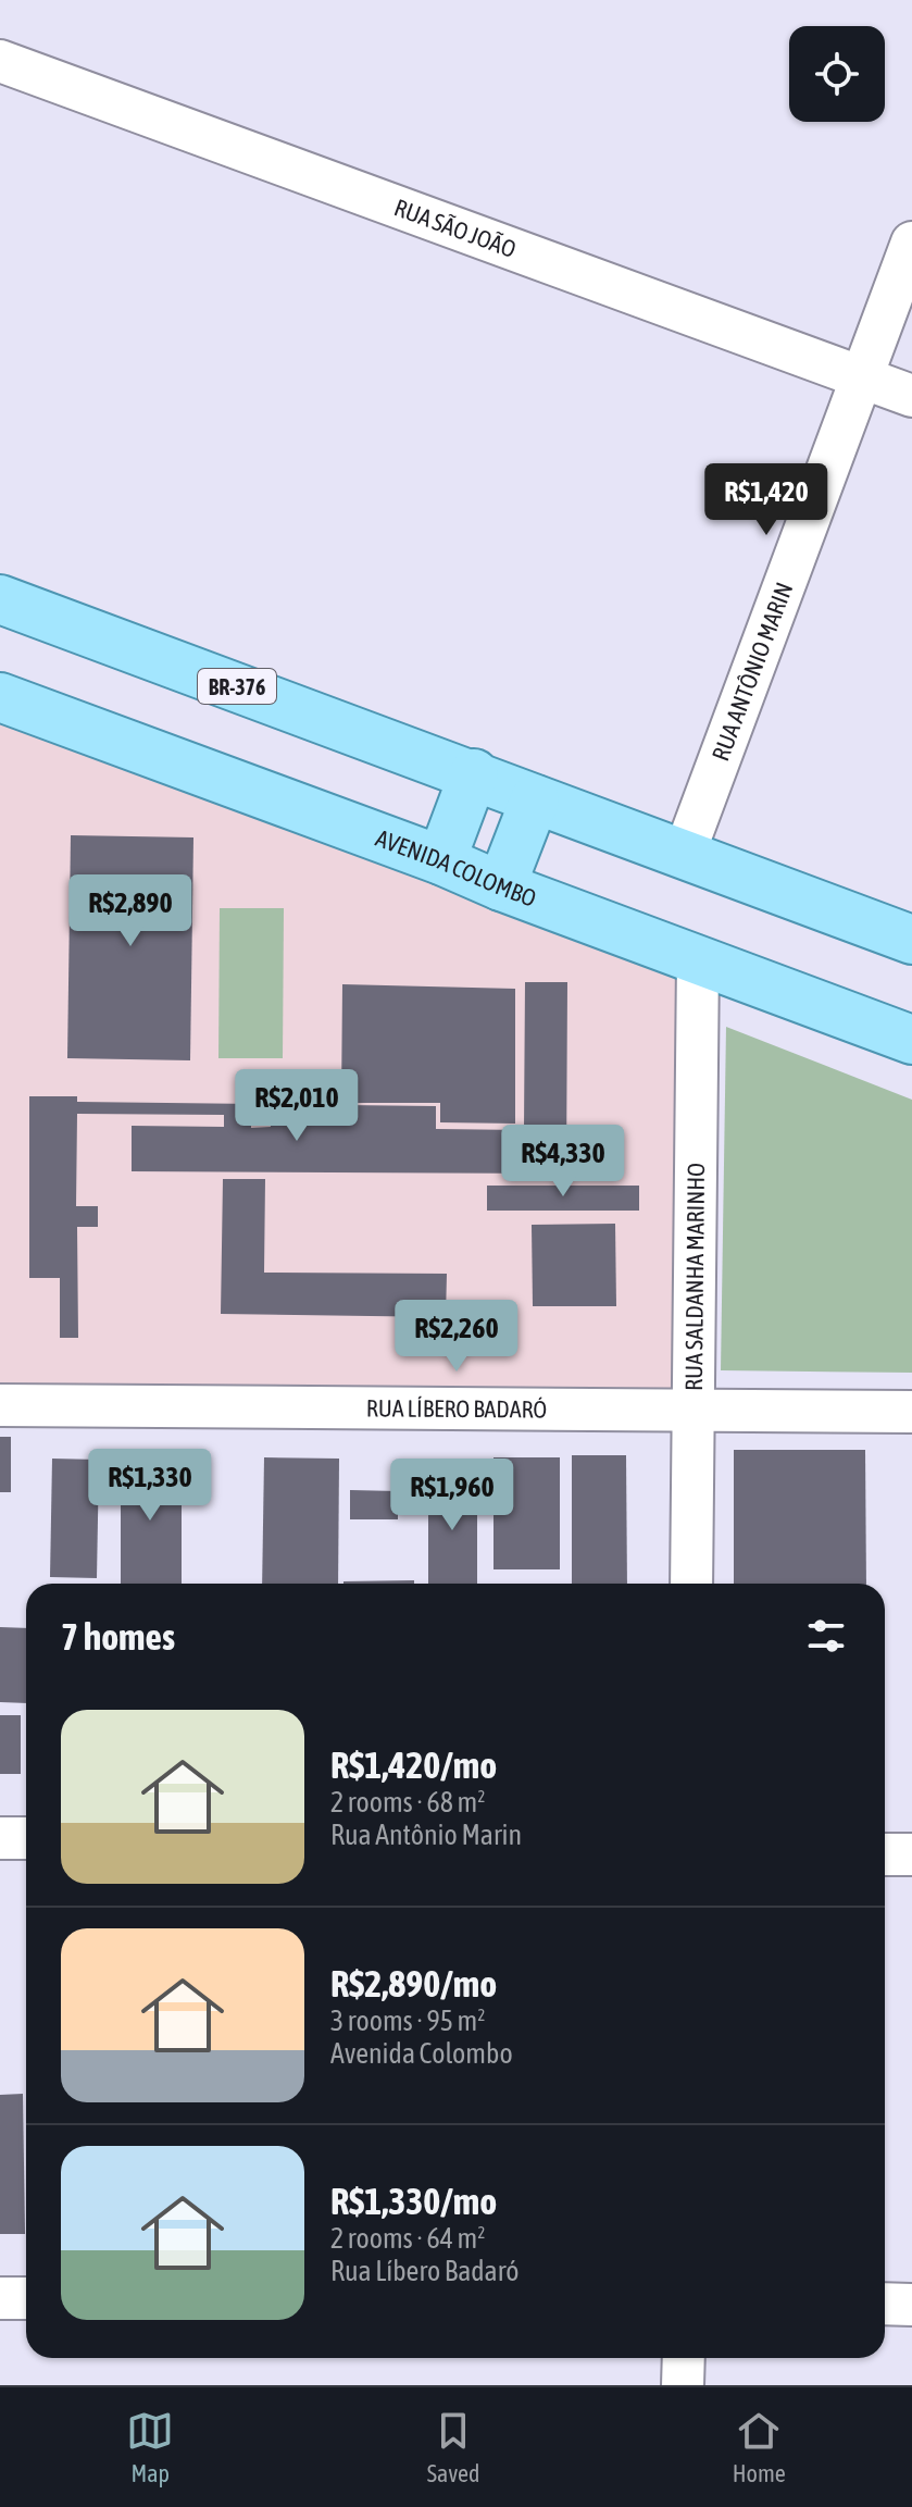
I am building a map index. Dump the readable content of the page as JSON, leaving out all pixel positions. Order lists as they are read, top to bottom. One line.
{"streets":{"main road":["BR-376","AVENIDA COLOMBO"],"street":["RUA SÃO JOÃO","RUA ANTÔNIO MARIN","RUA SALDANHA MARINHO","RUA LÍBERO BADARÓ"]},"crossings":[["RUA SÃO JOÃO","RUA ANTÔNIO MARIN"],["RUA ANTÔNIO MARIN","BR-376"],["AVENIDA COLOMBO","RUA SALDANHA MARINHO"],["RUA SALDANHA MARINHO","RUA LÍBERO BADARÓ"]],"page":{"price":["R$1,420","R$2,890","R$2,010","R$4,330","R$2,260","R$1,330","R$1,960"],"heading":"7 homes","list":[{"name":"R$1,420/mo","note":"2 rooms · 68 m² · Rua Antônio Marin"},{"name":"R$2,890/mo","note":"3 rooms · 95 m² · Avenida Colombo"},{"name":"R$1,330/mo","note":"2 rooms · 64 m² · Rua Líbero Badaró"}],"tabs":["Map","Saved","Home"]}}
